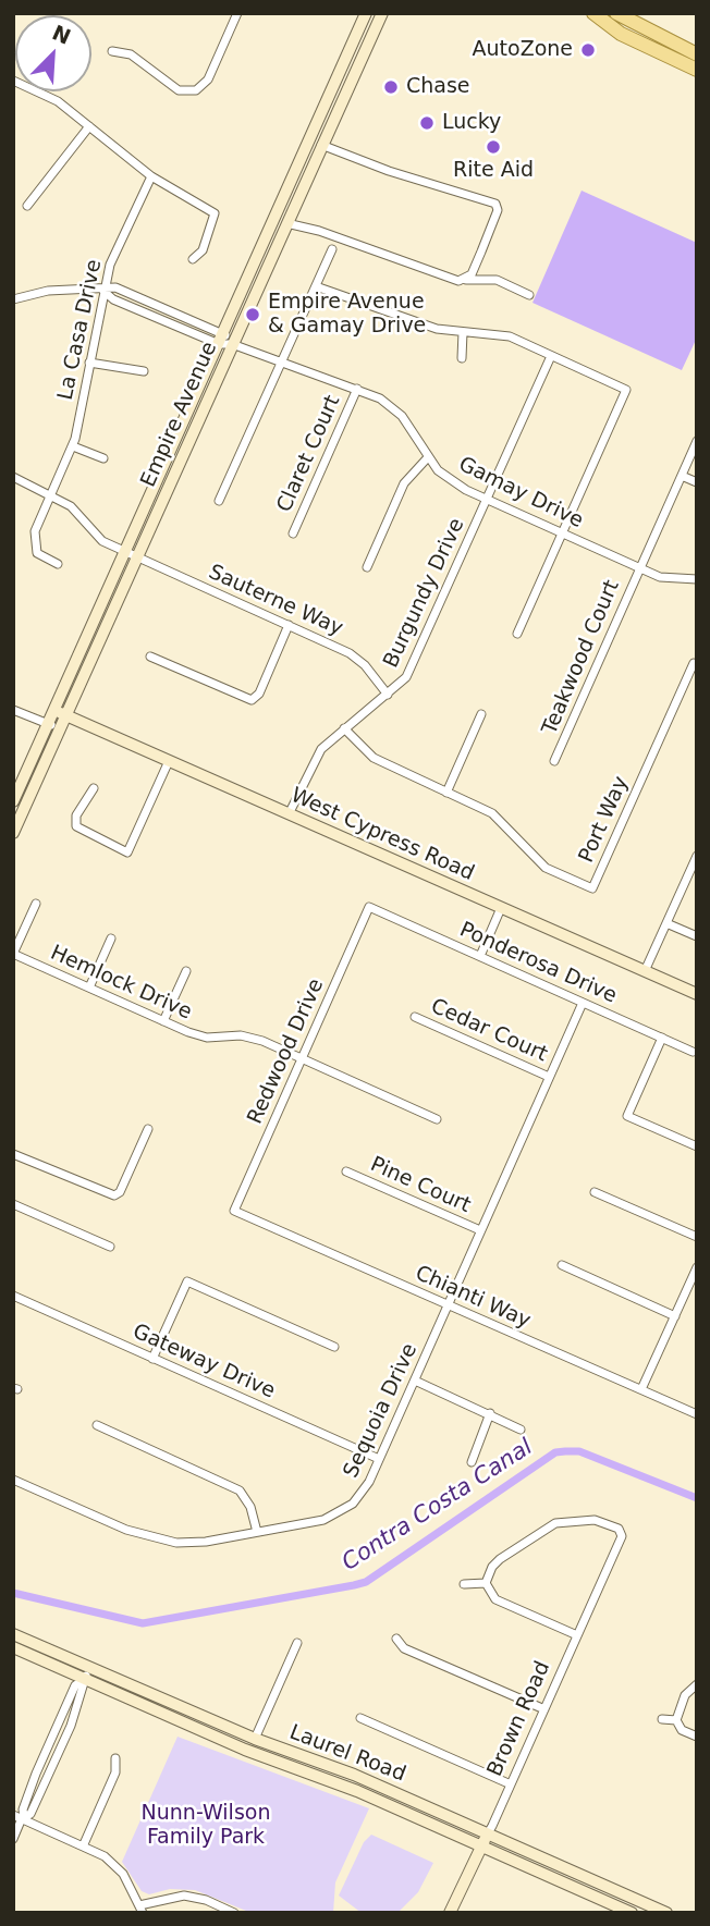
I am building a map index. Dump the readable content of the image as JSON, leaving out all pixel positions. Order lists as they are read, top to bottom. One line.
{"streets":{"main road":["Empire Avenue","West Cypress Road","Brown Road","Laurel Road"],"street":["La Casa Drive","Claret Court","Gamay Drive","Burgundy Drive","Sauterne Way","Teakwood Court","Port Way","Ponderosa Drive","Hemlock Drive","Cedar Court","Redwood Drive","Pine Court","Chianti Way","Gateway Drive","Sequoia Drive"]},"crossings":[["La Casa Drive","Sauterne Way"],["Empire Avenue","Gamay Drive"],["Empire Avenue","Sauterne Way"],["Empire Avenue","West Cypress Road"],["Claret Court","Gamay Drive"],["Gamay Drive","Burgundy Drive"],["Gamay Drive","Teakwood Court"],["Burgundy Drive","Sauterne Way"],["Burgundy Drive","Port Way"],["Burgundy Drive","West Cypress Road"],["Ponderosa Drive","Redwood Drive"],["Ponderosa Drive","Sequoia Drive"],["Hemlock Drive","Redwood Drive"],["Cedar Court","Sequoia Drive"],["Redwood Drive","Chianti Way"],["Pine Court","Sequoia Drive"],["Chianti Way","Sequoia Drive"],["Gateway Drive","Sequoia Drive"],["Brown Road","Laurel Road"]],"water":["Contra Costa Canal"],"parks":["Nunn-Wilson Family Park"],"places":["AutoZone","Chase","Lucky","Rite Aid","Empire Avenue & Gamay Drive"],"north":"top right"}
